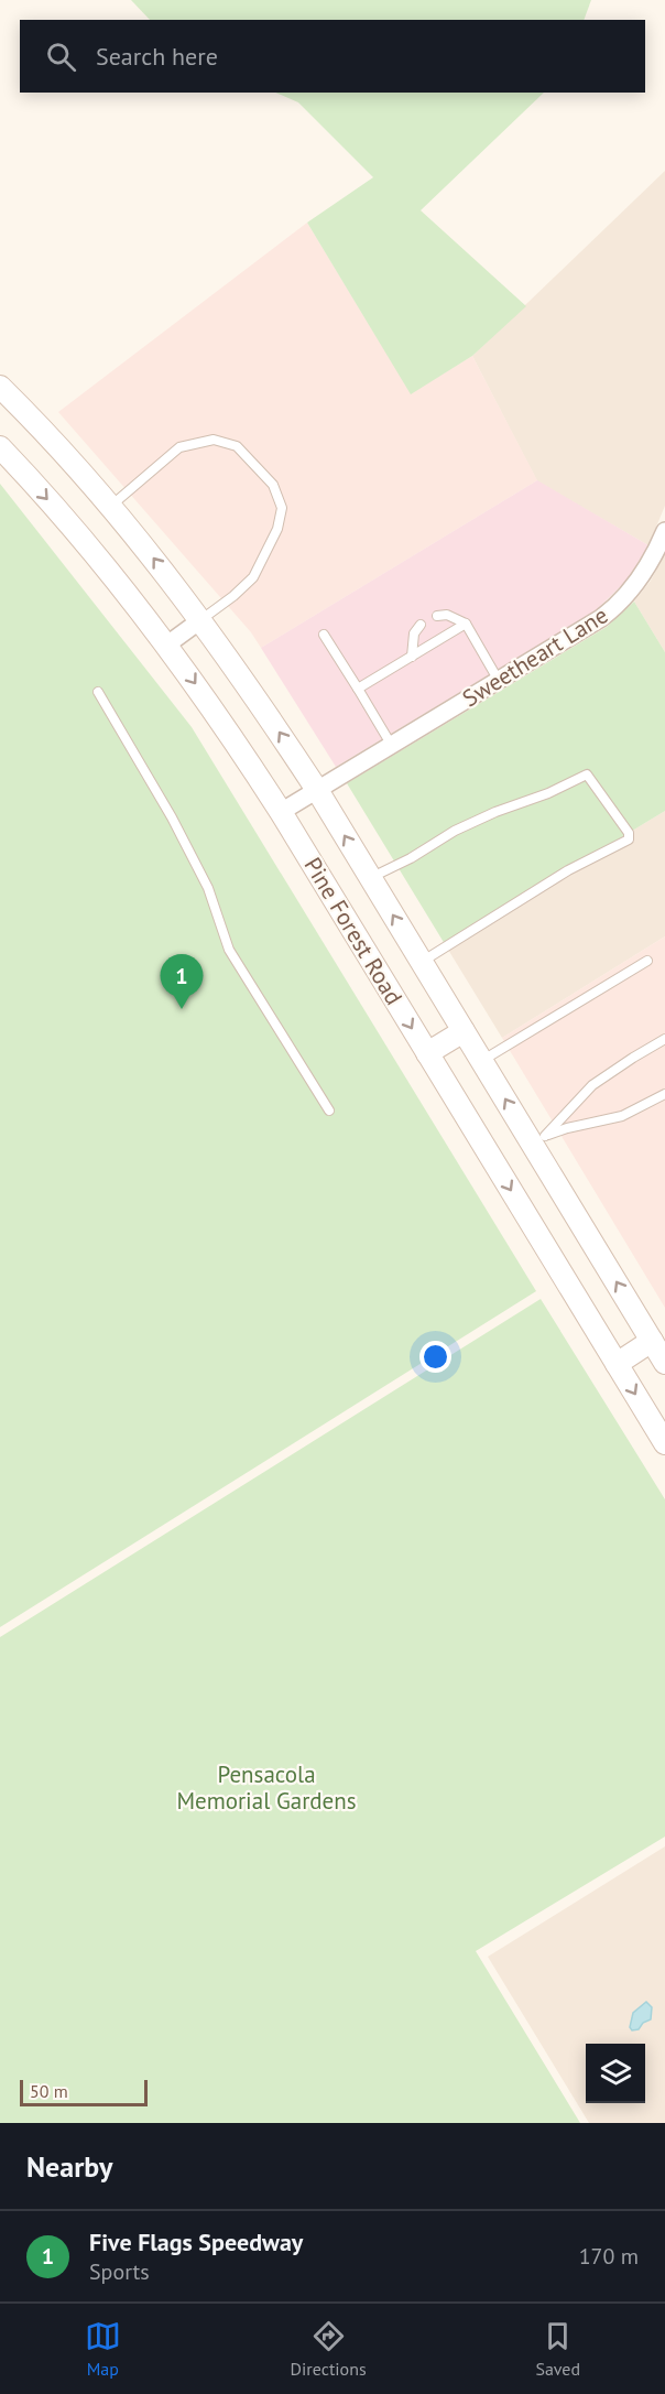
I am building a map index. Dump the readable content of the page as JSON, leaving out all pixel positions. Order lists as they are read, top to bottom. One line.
{"streets":{"main road":["Pine Forest Road"],"street":["Sweetheart Lane"]},"crossings":[["Sweetheart Lane","Pine Forest Road"]],"parks":["Pensacola Memorial Gardens"],"scale_bar":"50 m","page":{"search":"Search here","pins":"1","scale":"50 m","heading":"Nearby","list":[{"mark":"1","name":"Five Flags Speedway","note":"Sports","value":"170 m"}],"nav":["Map","Directions","Saved"]}}
